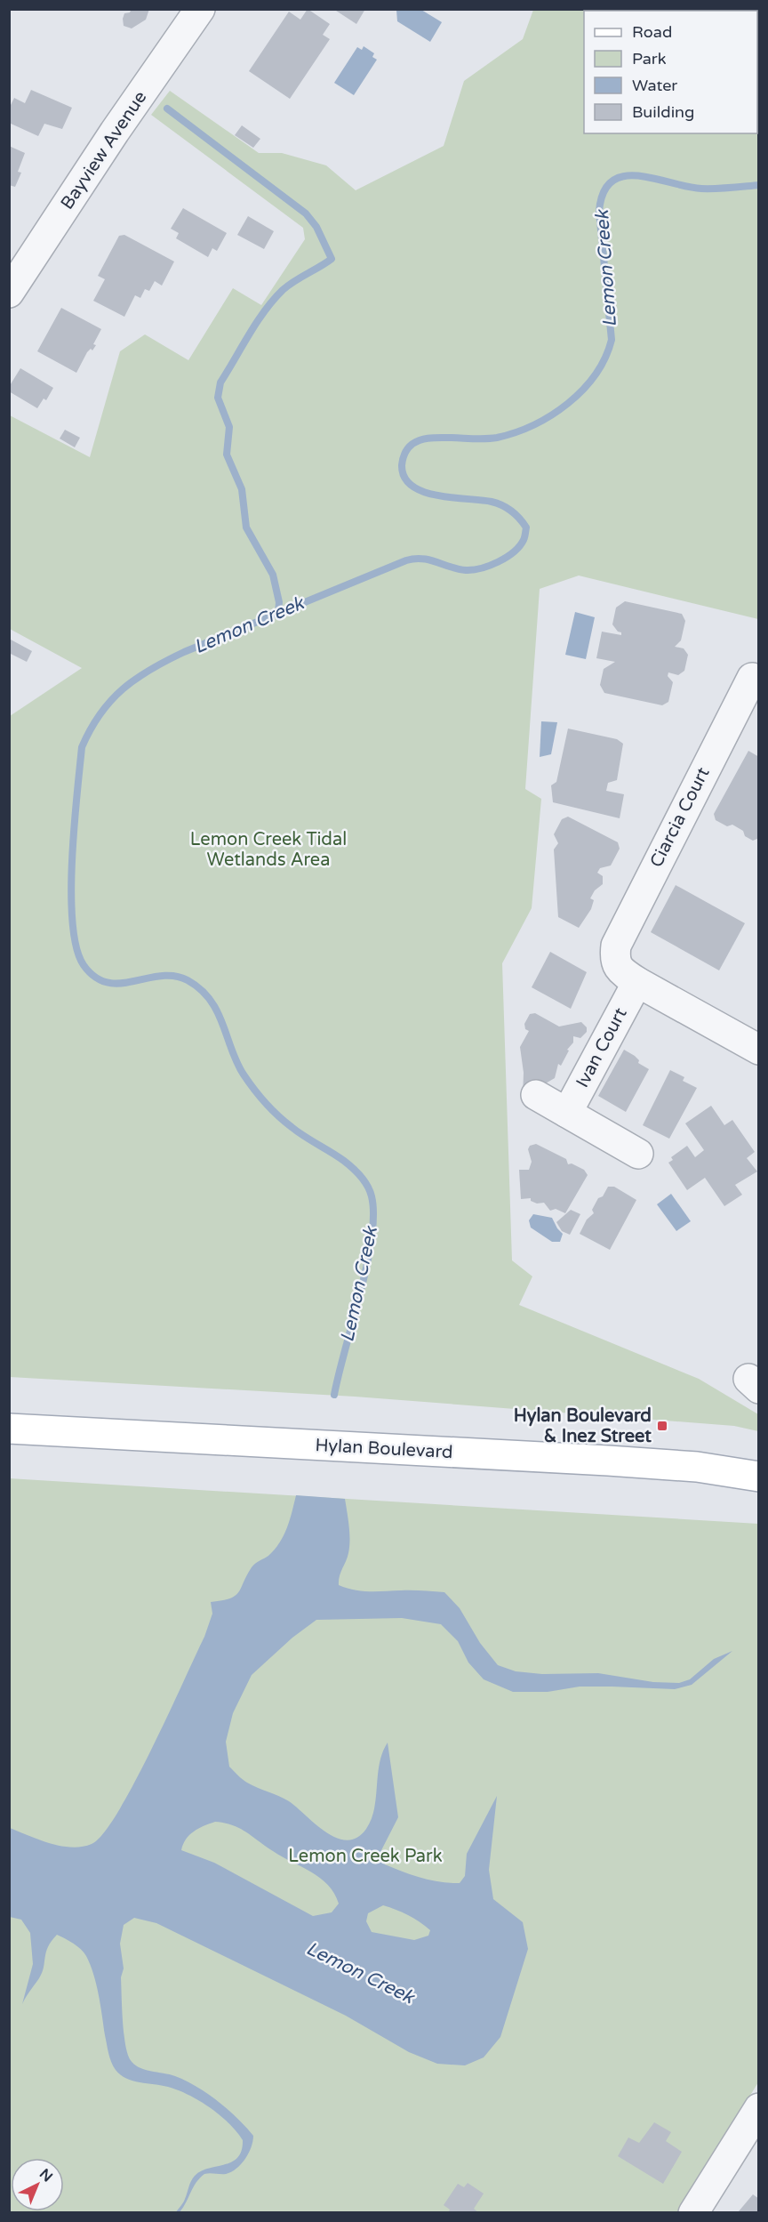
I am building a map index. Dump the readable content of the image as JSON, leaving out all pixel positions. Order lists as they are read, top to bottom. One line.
{"streets":{"main road":["Hylan Boulevard"],"street":["Bayview Avenue","Ciarcia Court","Ivan Court"]},"crossings":[["Ciarcia Court","Ivan Court"]],"water":["Lemon Creek"],"parks":["Lemon Creek Tidal Wetlands Area","Lemon Creek Park"],"places":{"transit":["Hylan Boulevard & Inez Street"]},"legend":["Road","Park","Water","Building"],"north":"top right"}
